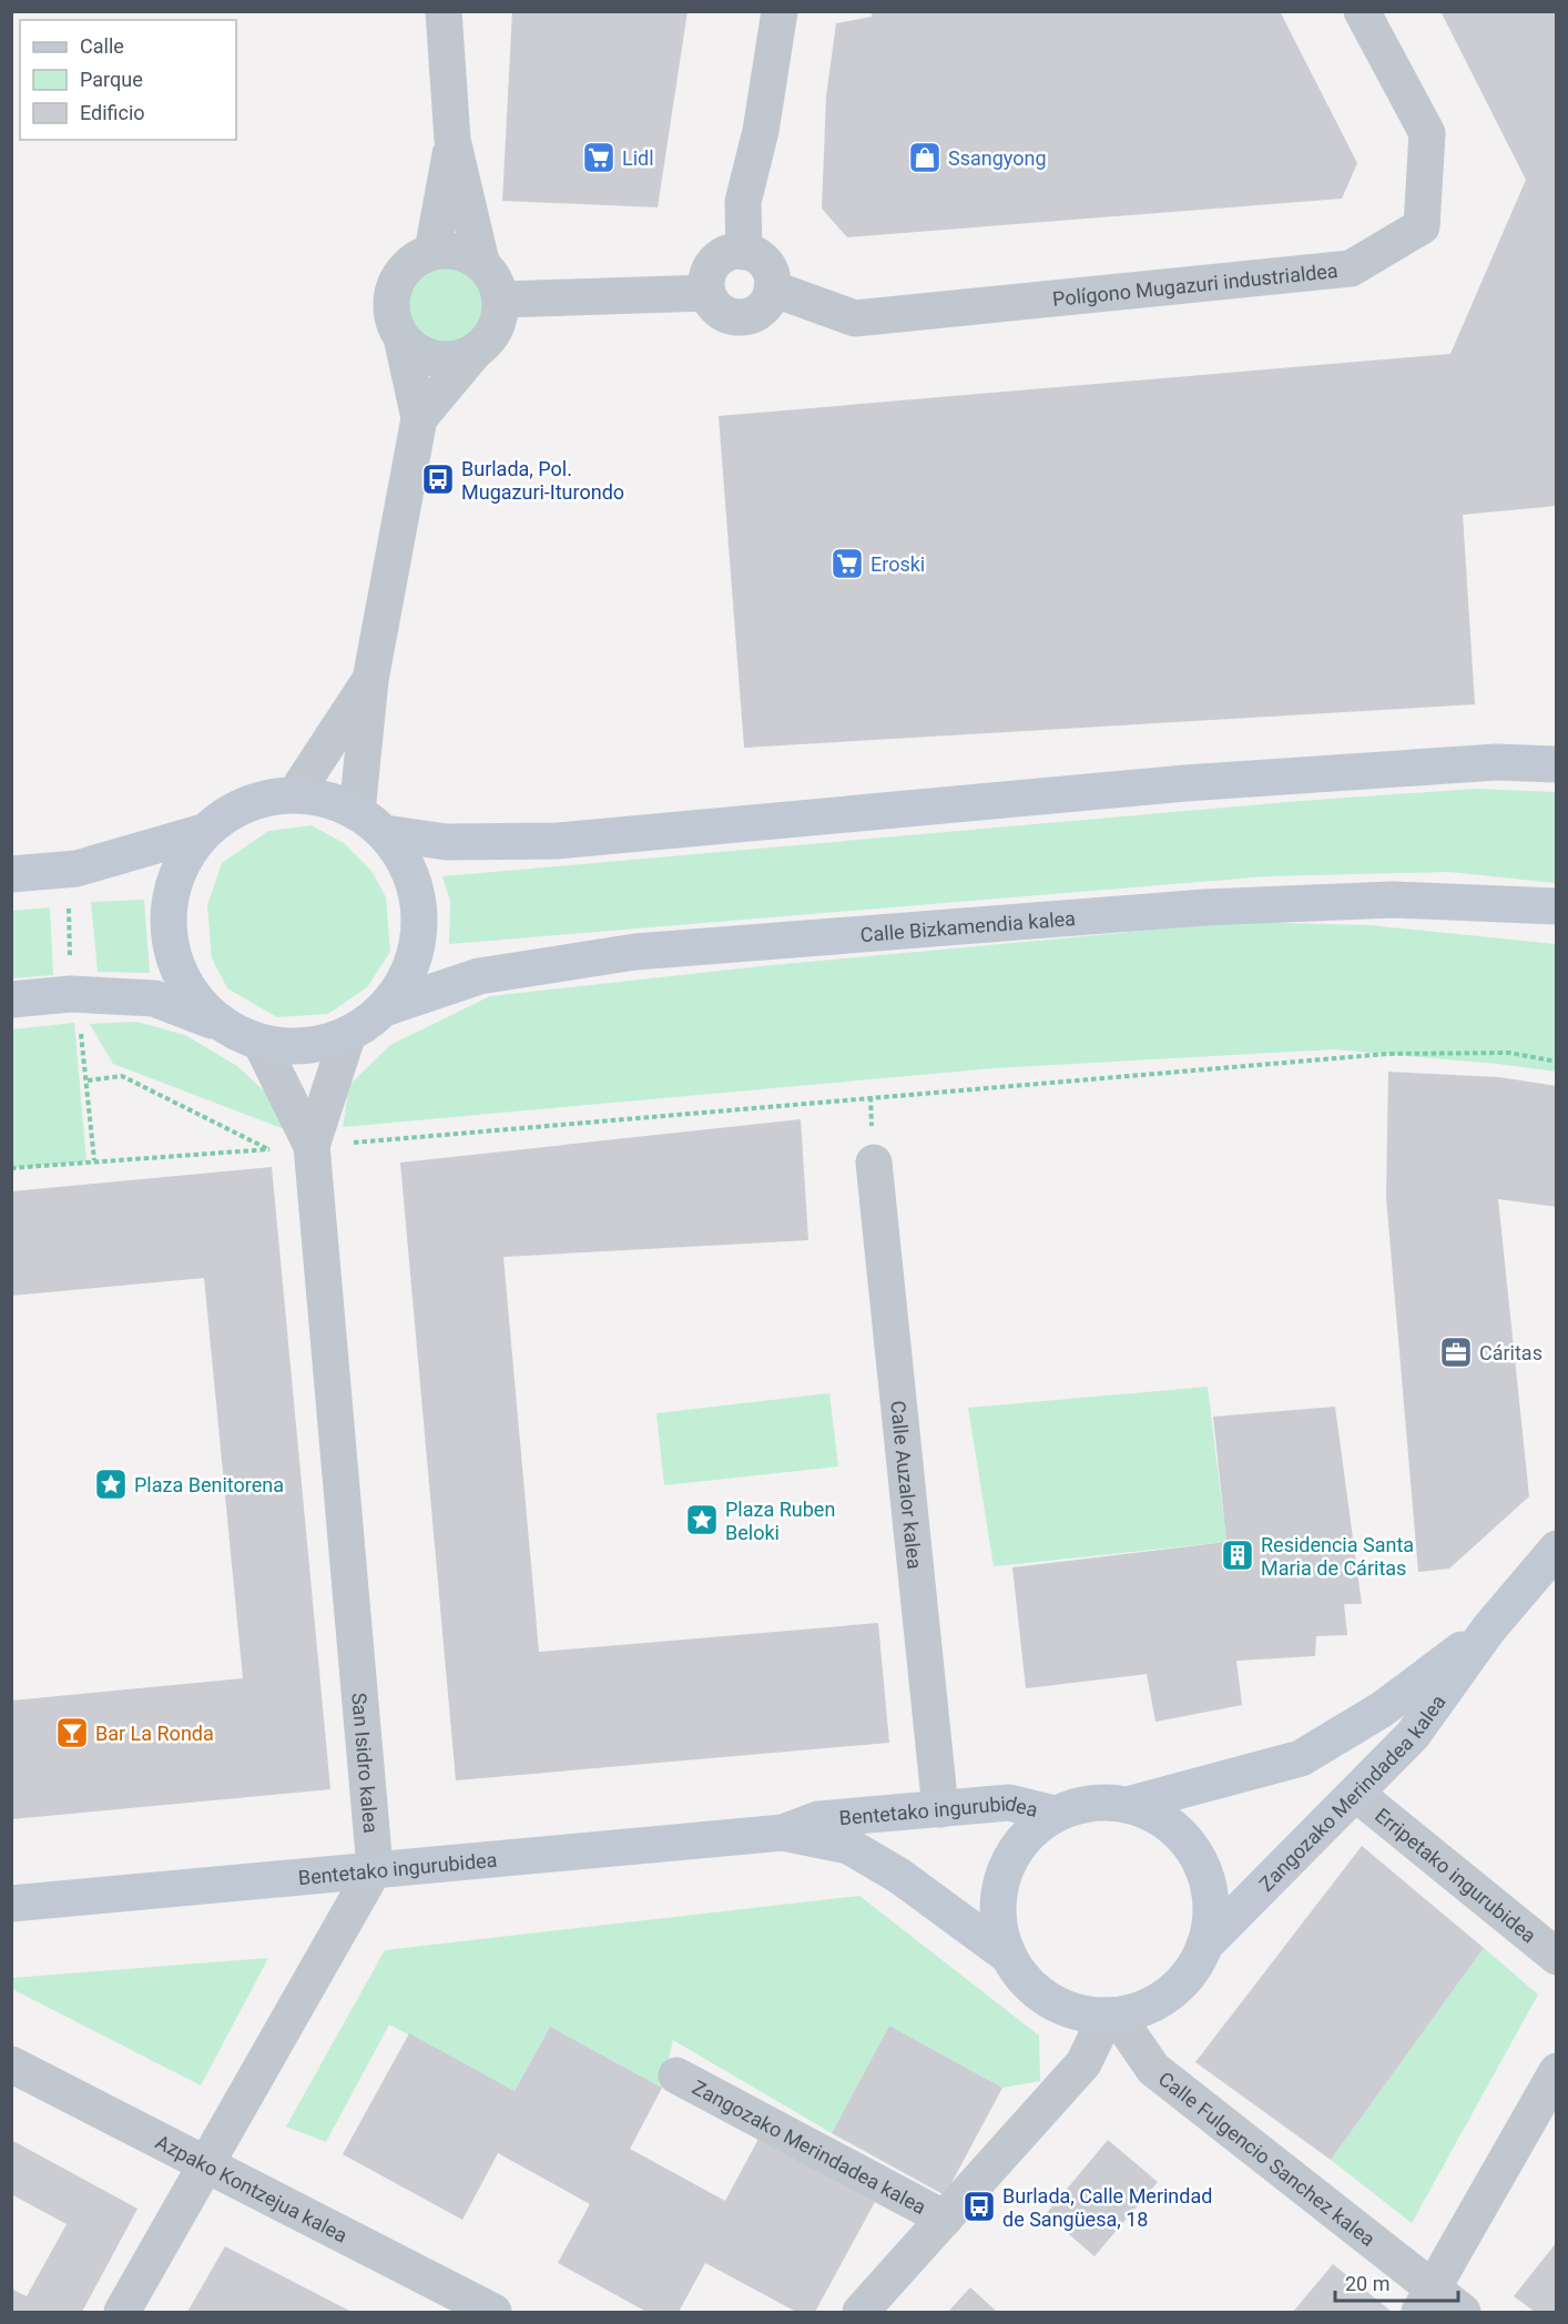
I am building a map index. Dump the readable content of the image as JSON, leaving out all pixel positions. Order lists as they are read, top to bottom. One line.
{"streets":{"main road":["Calle Bizkamendia kalea","Zangozako Merindadea kalea","Bentetako ingurubidea"],"street":["Polígono Mugazuri industrialdea","Calle Auzalor kalea","San Isidro kalea","Erripetako ingurubidea","Calle Fulgencio Sanchez kalea","Azpako Kontzejua kalea"]},"crossings":[["Calle Auzalor kalea","Bentetako ingurubidea"],["San Isidro kalea","Bentetako ingurubidea"],["Zangozako Merindadea kalea","Bentetako ingurubidea"],["Zangozako Merindadea kalea","Erripetako ingurubidea"],["Zangozako Merindadea kalea","Calle Fulgencio Sanchez kalea"],["Bentetako ingurubidea","Calle Fulgencio Sanchez kalea"]],"places":{"supermarket":["Lidl","Eroski"],"shop":["Ssangyong"],"bus stop":["Burlada, Pol. Mugazuri-Iturondo","Burlada, Calle Merindad de Sangüesa, 18"],"office":["Cáritas"],"place":["Plaza Benitorena","Plaza Ruben Beloki"],"building":["Residencia Santa Maria de Cáritas"],"bar":["Bar La Ronda"]},"legend":["Calle","Parque","Edificio"],"scale_bar":"20 m"}
